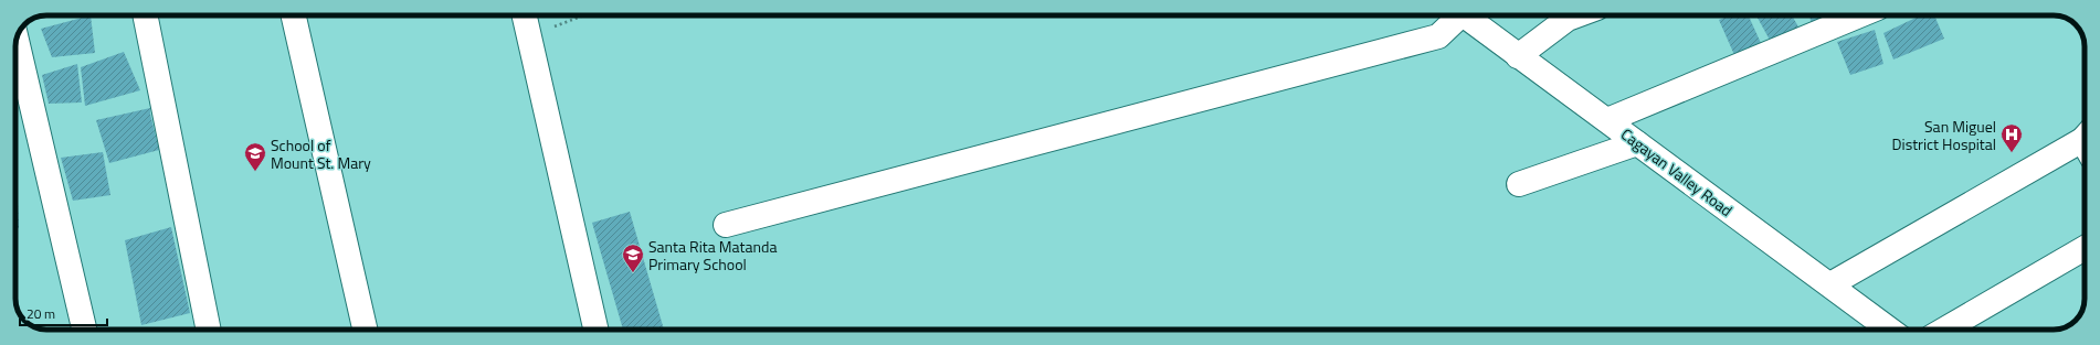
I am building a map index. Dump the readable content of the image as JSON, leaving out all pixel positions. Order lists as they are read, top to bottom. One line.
{"streets":{"main road":["Cagayan Valley Road"]},"places":{"hospital":["San Miguel District Hospital"],"school or university":["School of Mount St. Mary","Santa Rita Matanda Primary School"]},"scale_bar":"20 m"}
